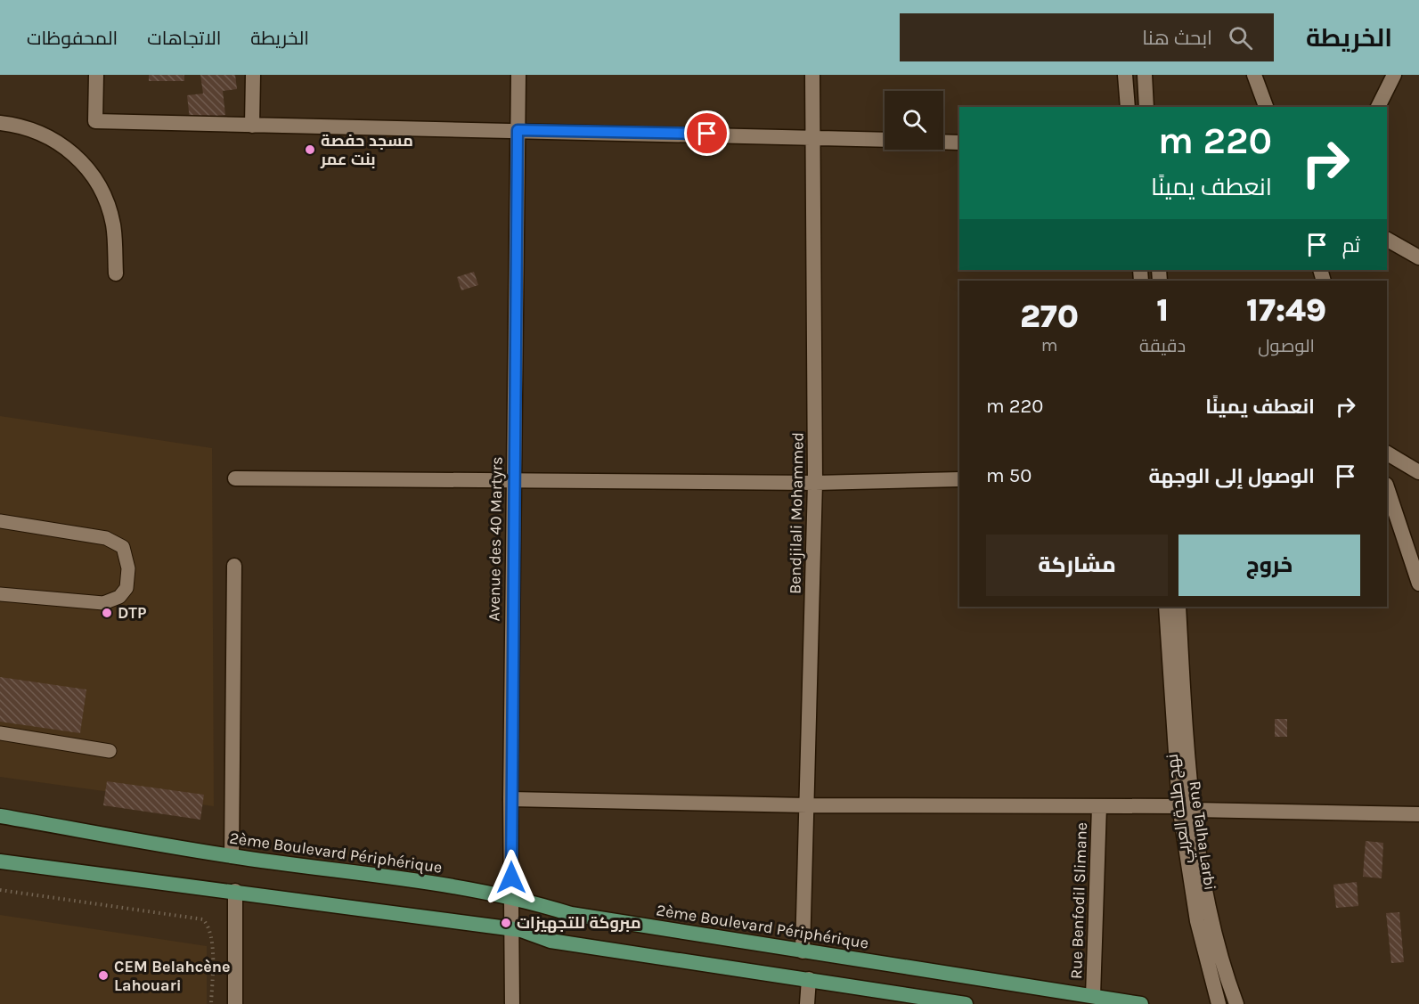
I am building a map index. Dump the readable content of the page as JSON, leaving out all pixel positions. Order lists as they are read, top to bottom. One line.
{"streets":{"main road":["2ème Boulevard Périphérique"],"street":["Bendjilali Mohammed","Avenue des 40 Martyrs","نهج طلحة العربي","Rue Talha Larbi","Rue Benfodil Slimane"]},"crossings":[["Bendjilali Mohammed","2ème Boulevard Périphérique"],["Avenue des 40 Martyrs","2ème Boulevard Périphérique"],["2ème Boulevard Périphérique","Rue Benfodil Slimane"]],"places":["مسجد حفصة بنت عمر","DTP","مبروكة للتجهيزات","CEM Belahcène Lahouari"],"page":{"header":"الخريطة","search":"ابحث هنا","nav":["الخريطة","الاتجاهات","المحفوظات"],"turn":["220 m","انعطف يمينًا"],"then":"ثم","eta":["17:49","الوصول","1","دقيقة","270","m"],"list":[{"name":"انعطف يمينًا","value":"220 m"},{"name":"الوصول إلى الوجهة","value":"50 m"}],"buttons":["خروج","مشاركة"]}}
